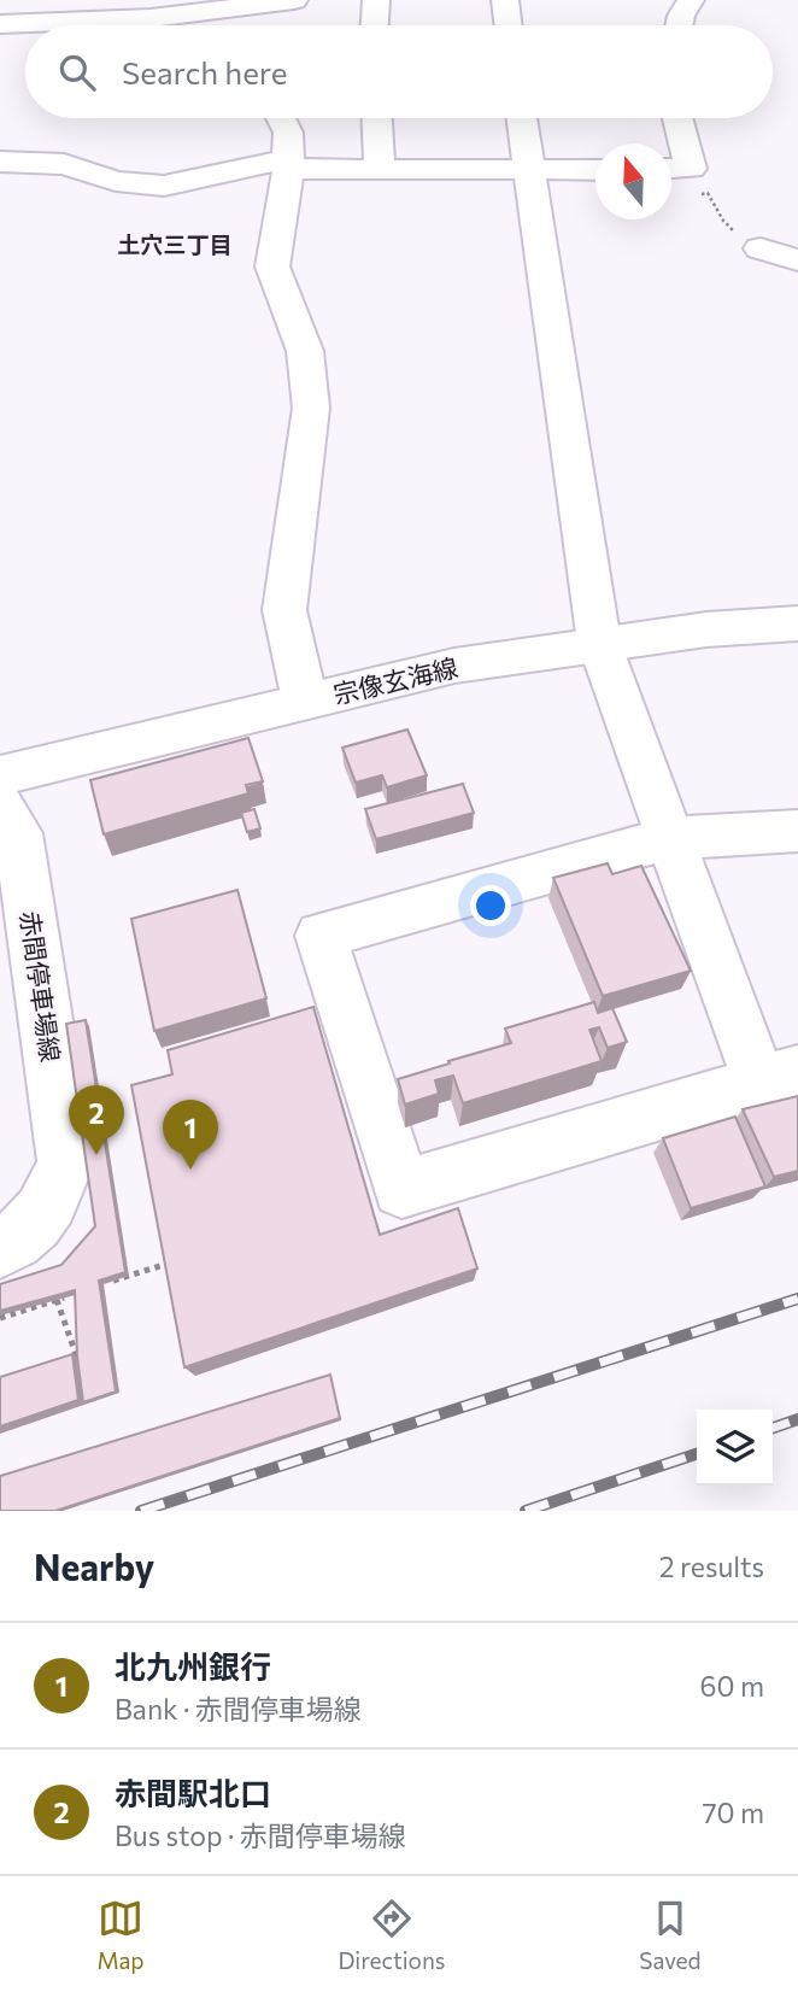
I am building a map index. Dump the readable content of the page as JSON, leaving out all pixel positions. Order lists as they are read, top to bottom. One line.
{"streets":{"street":["宗像玄海線","赤間停車場線"]},"districts":["土穴三丁目"],"north":"top","page":{"search":"Search here","pins":["2","1"],"heading":["Nearby","2 results"],"list":[{"mark":"1","name":"北九州銀行","note":"Bank · 赤間停車場線","value":"60 m"},{"mark":"2","name":"赤間駅北口","note":"Bus stop · 赤間停車場線","value":"70 m"}],"nav":["Map","Directions","Saved"]}}
